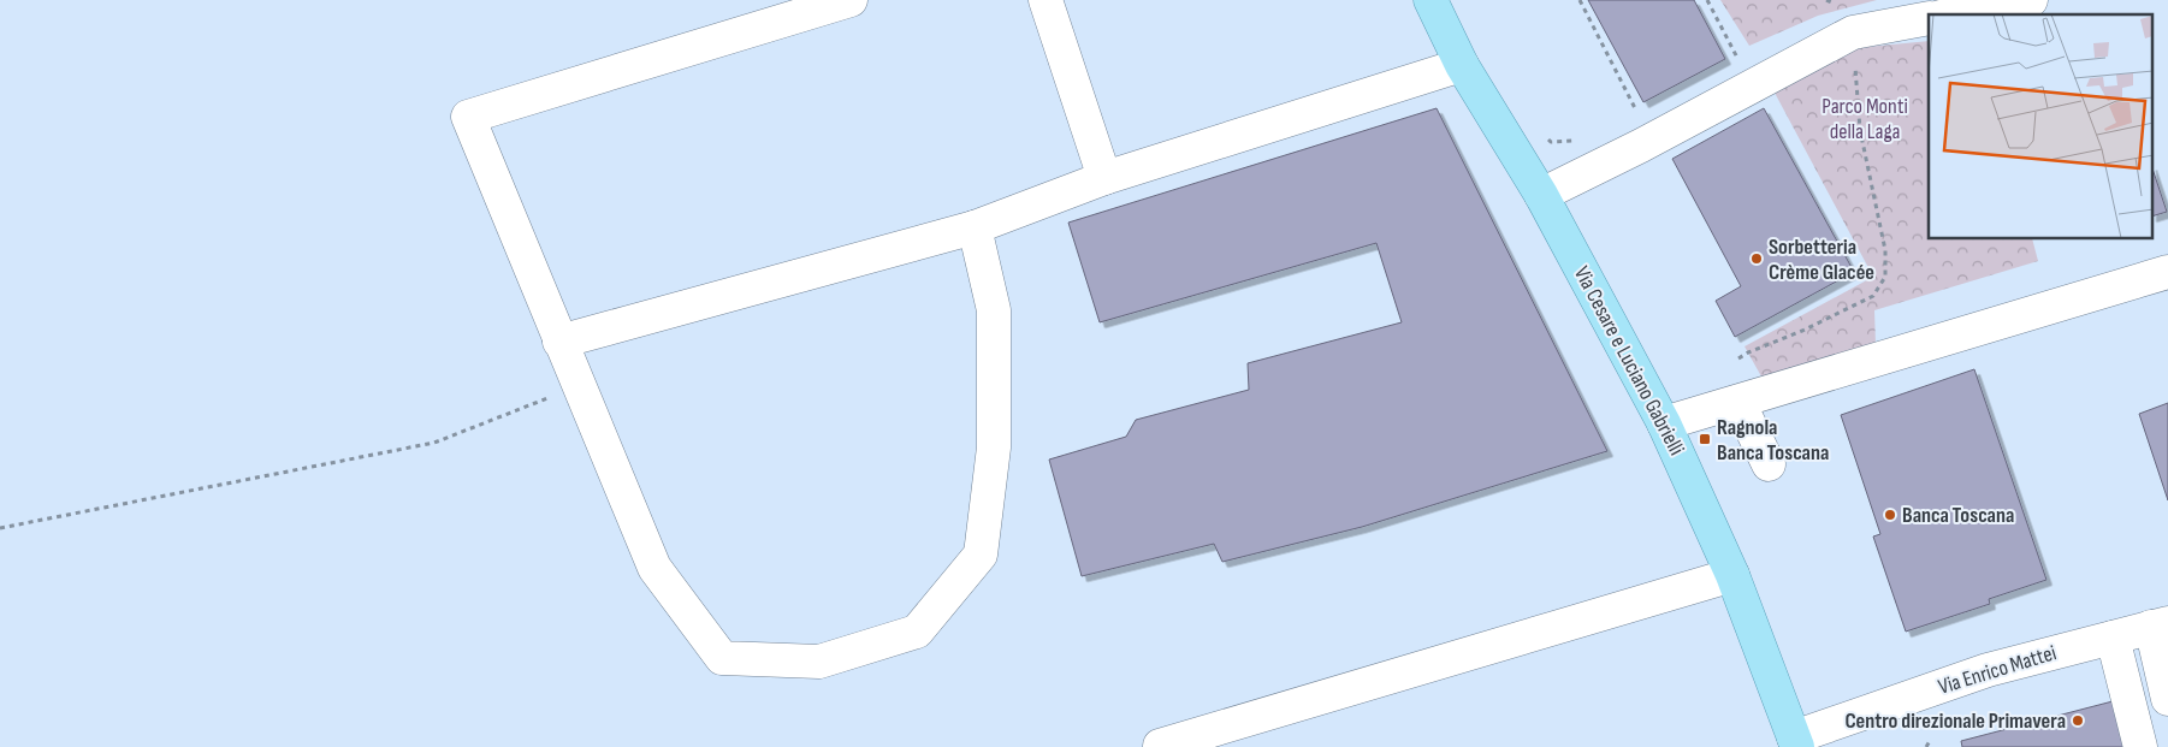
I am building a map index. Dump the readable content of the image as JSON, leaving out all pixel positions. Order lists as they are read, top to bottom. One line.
{"streets":{"main road":["Via Cesare e Luciano Gabrielli"],"street":["Via Enrico Mattei"]},"crossings":[["Via Cesare e Luciano Gabrielli","Via Enrico Mattei"]],"parks":["Parco Monti della Laga"],"places":{"other":["Sorbetteria Crème Glacée","Banca Toscana","Centro direzionale Primavera"],"transit":["Ragnola Banca Toscana"]}}
